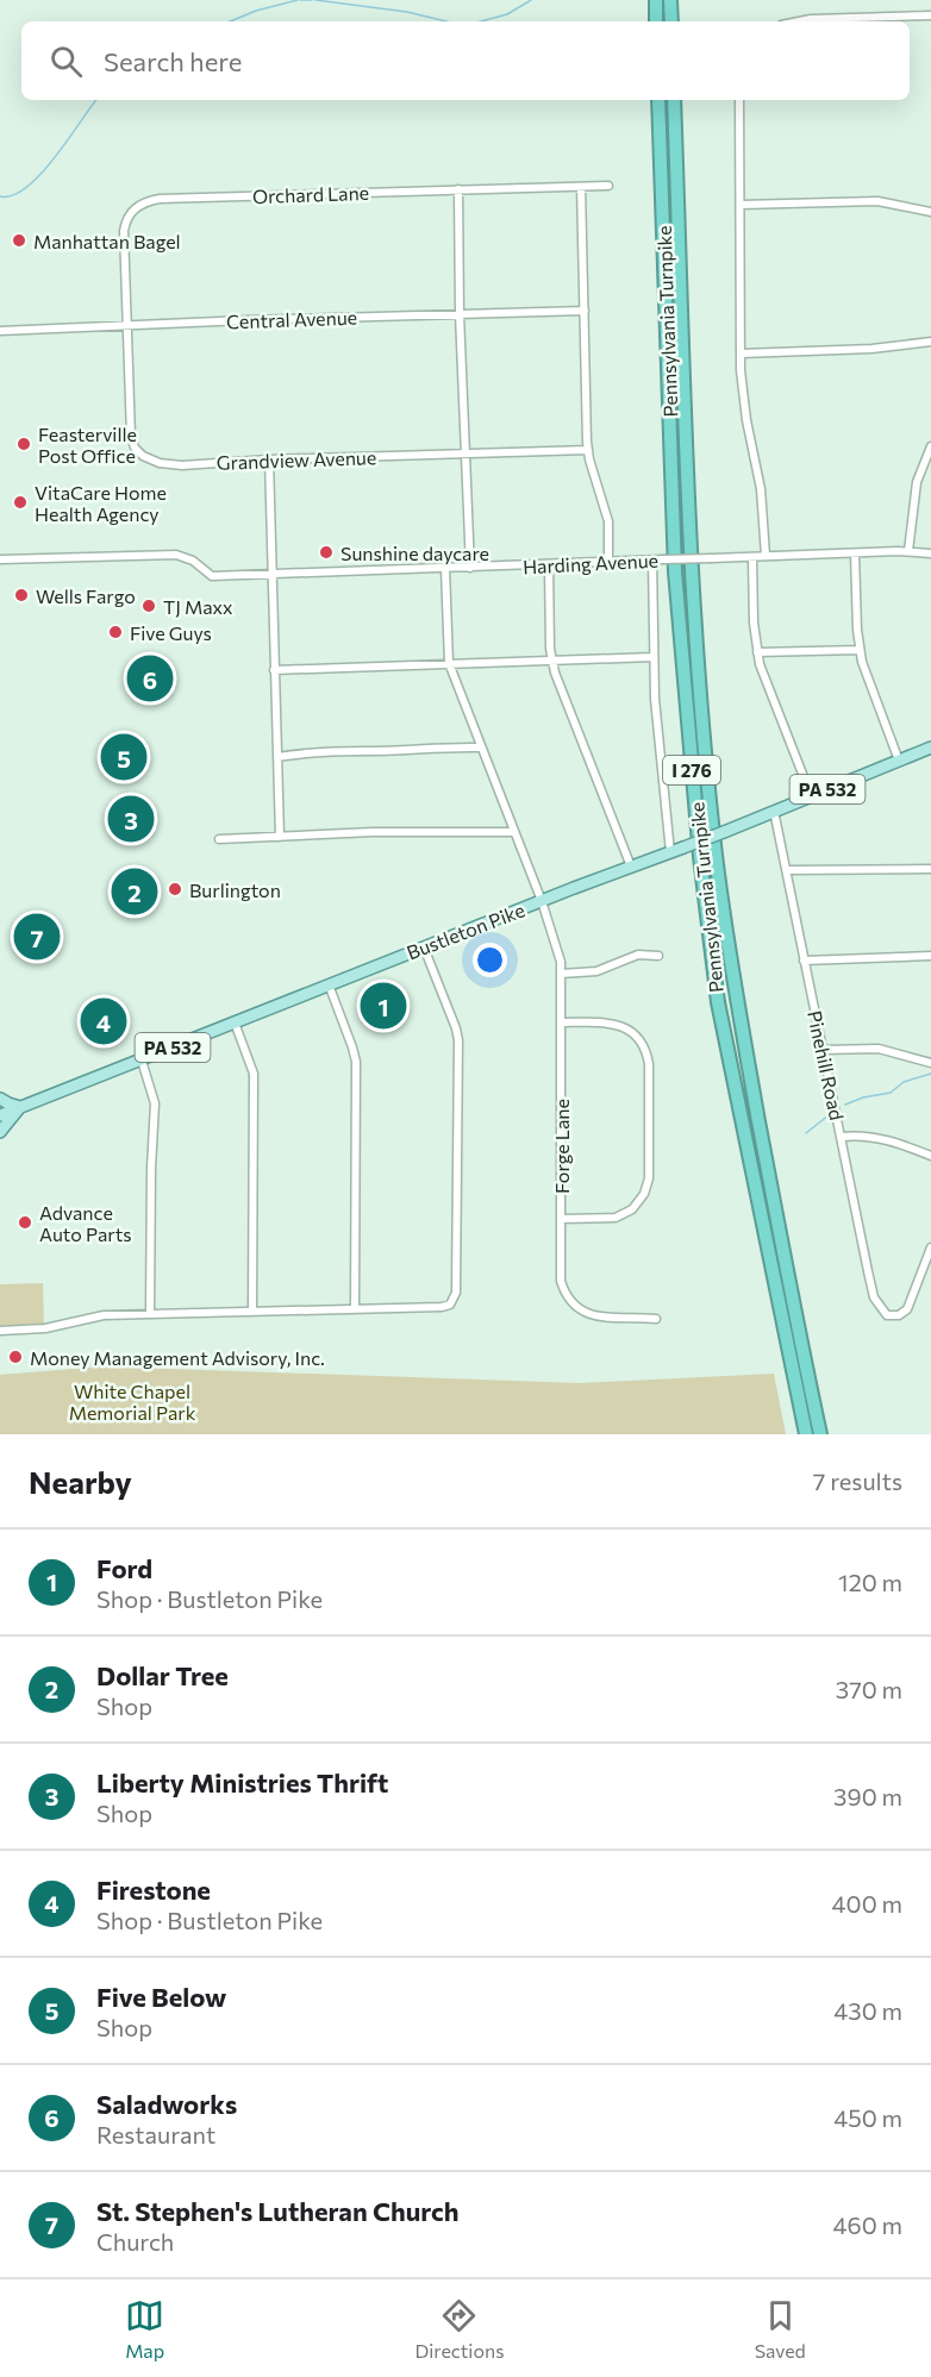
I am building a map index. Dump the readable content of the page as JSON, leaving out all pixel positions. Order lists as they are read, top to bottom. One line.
{"streets":{"highway":["Pennsylvania Turnpike","I 276"],"main road":["PA 532","Bustleton Pike"],"street":["Orchard Lane","Central Avenue","Grandview Avenue","Harding Avenue","Pinehill Road","Forge Lane"]},"crossings":[["Orchard Lane","Central Avenue"],["Orchard Lane","Grandview Avenue"],["Central Avenue","Grandview Avenue"],["Harding Avenue","Forge Lane"],["Bustleton Pike","Pinehill Road"],["Bustleton Pike","Forge Lane"]],"parks":["White Chapel Memorial Park"],"places":["Manhattan Bagel","Feasterville Post Office","VitaCare Home Health Agency","Sunshine daycare","Wells Fargo","TJ Maxx","Five Guys","Burlington","Advance Auto Parts","Money Management Advisory, Inc."],"page":{"search":"Search here","pins":["6","5","3","2","7","1","4"],"heading":["Nearby","7 results"],"list":[{"mark":"1","name":"Ford","note":"Shop · Bustleton Pike","value":"120 m"},{"mark":"2","name":"Dollar Tree","note":"Shop","value":"370 m"},{"mark":"3","name":"Liberty Ministries Thrift","note":"Shop","value":"390 m"},{"mark":"4","name":"Firestone","note":"Shop · Bustleton Pike","value":"400 m"},{"mark":"5","name":"Five Below","note":"Shop","value":"430 m"},{"mark":"6","name":"Saladworks","note":"Restaurant","value":"450 m"},{"mark":"7","name":"St. Stephen's Lutheran Church","note":"Church","value":"460 m"}],"nav":["Map","Directions","Saved"]}}
